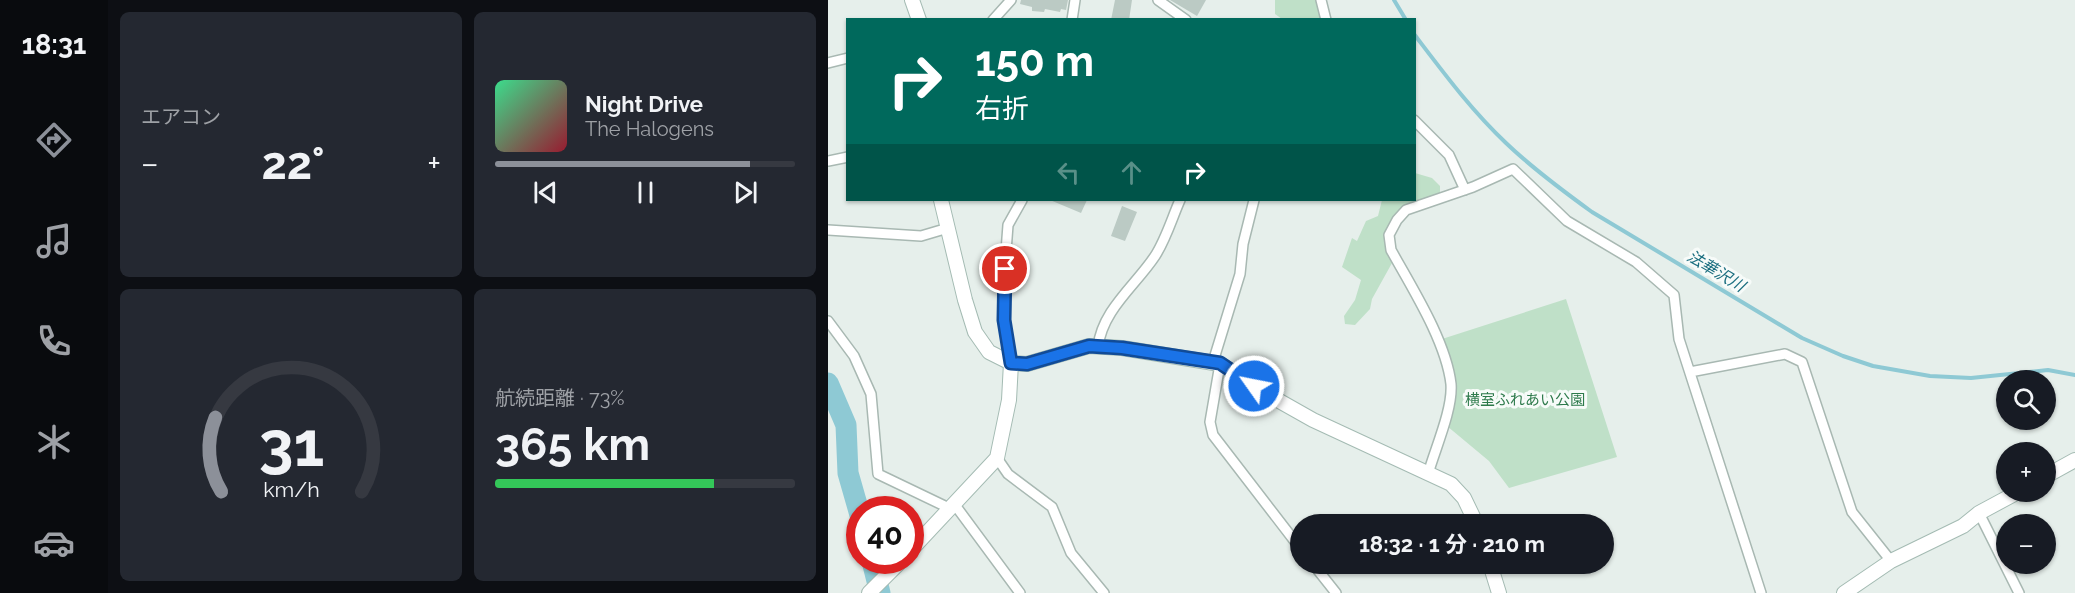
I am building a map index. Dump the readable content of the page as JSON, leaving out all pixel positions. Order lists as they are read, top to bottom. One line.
{"water":["法華沢川"],"parks":["横室ふれあい公園"],"page":{"tabs":"18:31","tile":["エアコン",["航続距離 · 73%","365 km"]],"turn":["150 m","右折"],"song":["Night Drive","The Halogens"],"heat":["−","22°","+"],"map_buttons":["+","−"],"limit":"40","trip":"18:32 · 1 分 · 210 m","gauge":["31","km/h"]}}
